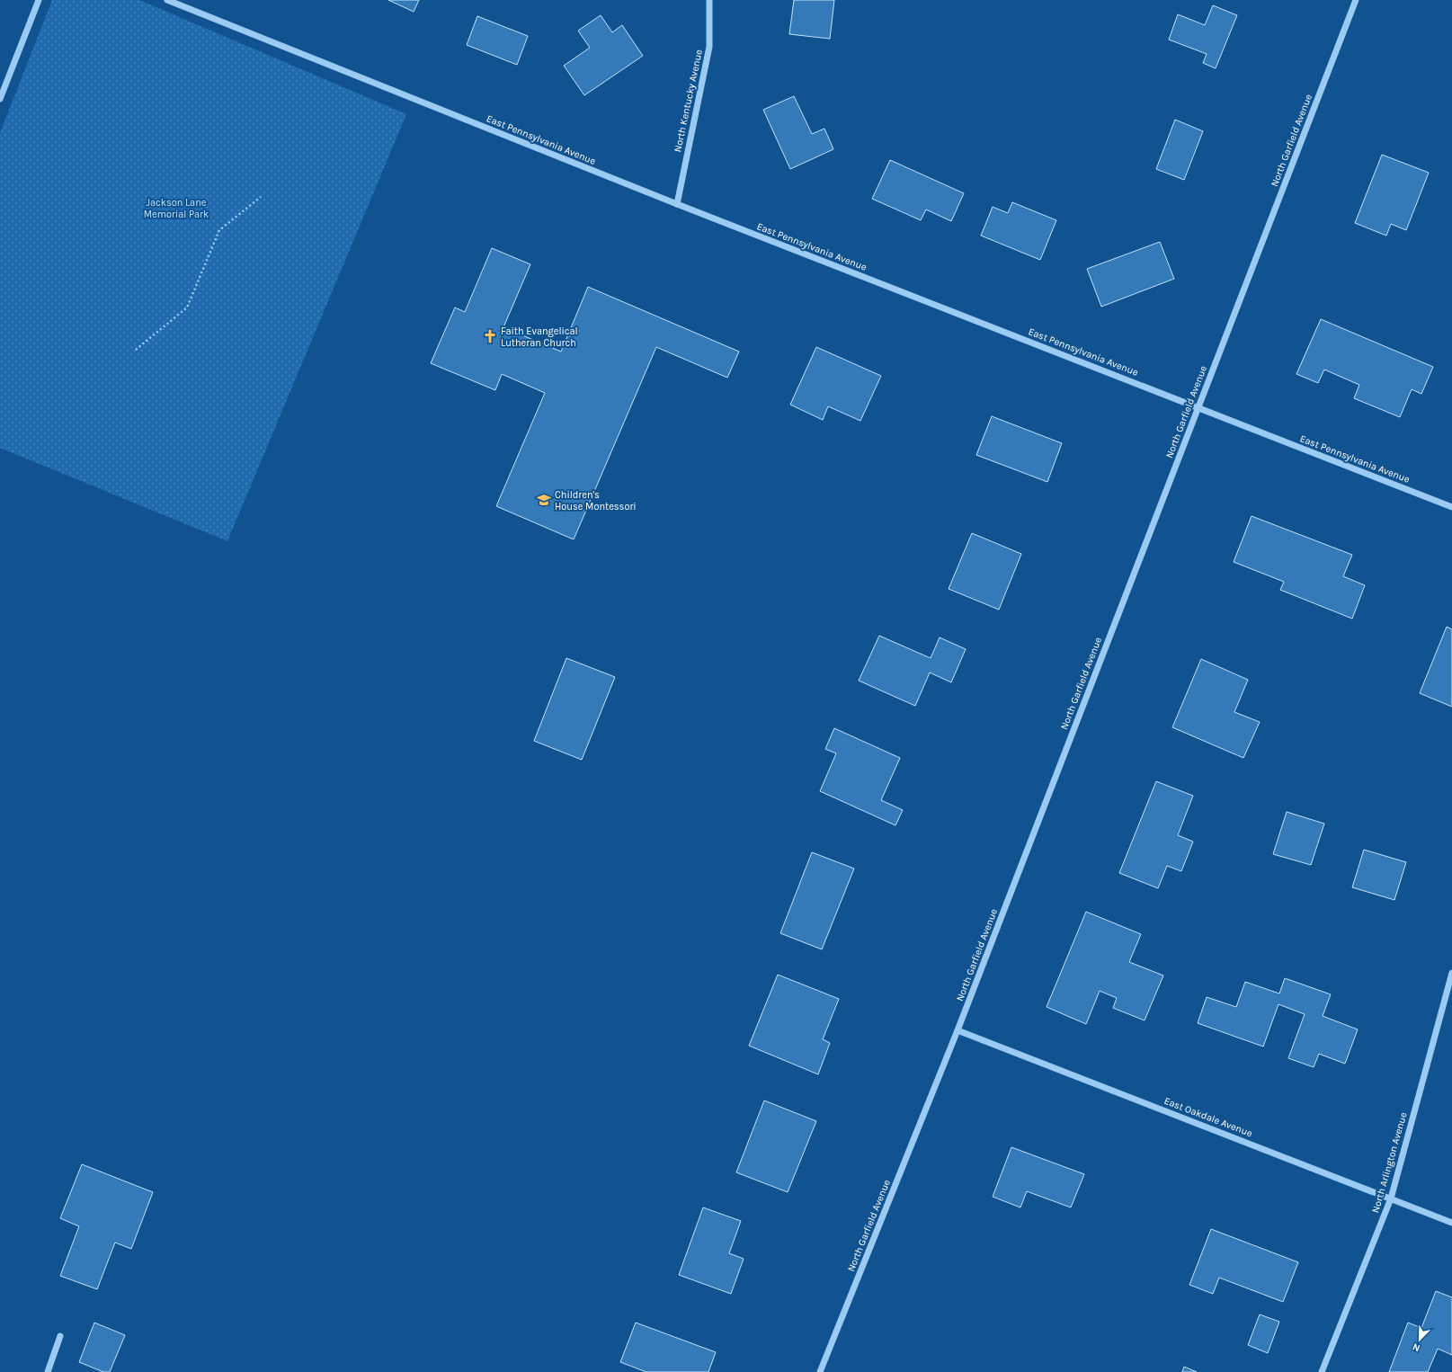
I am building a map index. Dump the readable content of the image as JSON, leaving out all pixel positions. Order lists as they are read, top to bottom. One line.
{"streets":{"street":["North Kentucky Avenue","East Pennsylvania Avenue","North Garfield Avenue","East Oakdale Avenue","North Arlington Avenue"]},"crossings":[["North Kentucky Avenue","East Pennsylvania Avenue"],["East Pennsylvania Avenue","North Garfield Avenue"],["North Garfield Avenue","East Oakdale Avenue"],["East Oakdale Avenue","North Arlington Avenue"]],"parks":["Jackson Lane Memorial Park"],"places":{"church":["Faith Evangelical Lutheran Church"],"school or university":["Children's House Montessori"]},"north":"bottom left"}
